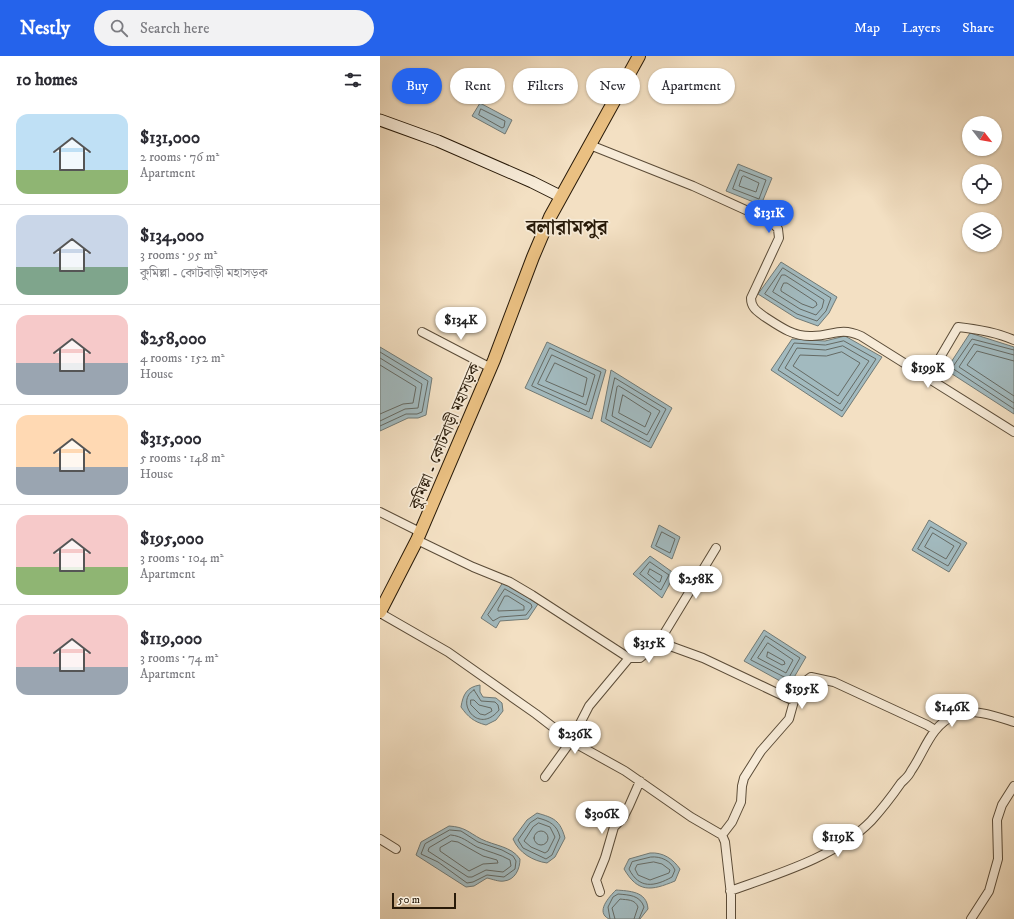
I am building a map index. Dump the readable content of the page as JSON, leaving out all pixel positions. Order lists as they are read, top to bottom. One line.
{"streets":{"main road":["কুমিল্লা - কোটবাড়ী মহাসড়ক"]},"districts":["বলারামপুর"],"scale_bar":"50 m","north":"bottom right","page":{"header":"Nestly","search":"Search here","nav":["Map","Layers","Share"],"heading":"10 homes","chip":["Buy","Rent","Filters","New","Apartment"],"list":[{"name":"$131,000","note":"2 rooms · 76 m² · Apartment"},{"name":"$134,000","note":"3 rooms · 95 m² · কুমিল্লা - কোটবাড়ী মহাসড়ক"},{"name":"$258,000","note":"4 rooms · 152 m² · House"},{"name":"$315,000","note":"5 rooms · 148 m² · House"},{"name":"$195,000","note":"3 rooms · 104 m² · Apartment"},{"name":"$119,000","note":"3 rooms · 74 m² · Apartment"}],"price":["$131K","$134K","$199K","$258K","$315K","$195K","$146K","$236K","$306K","$119K"],"scale":"50 m"}}
